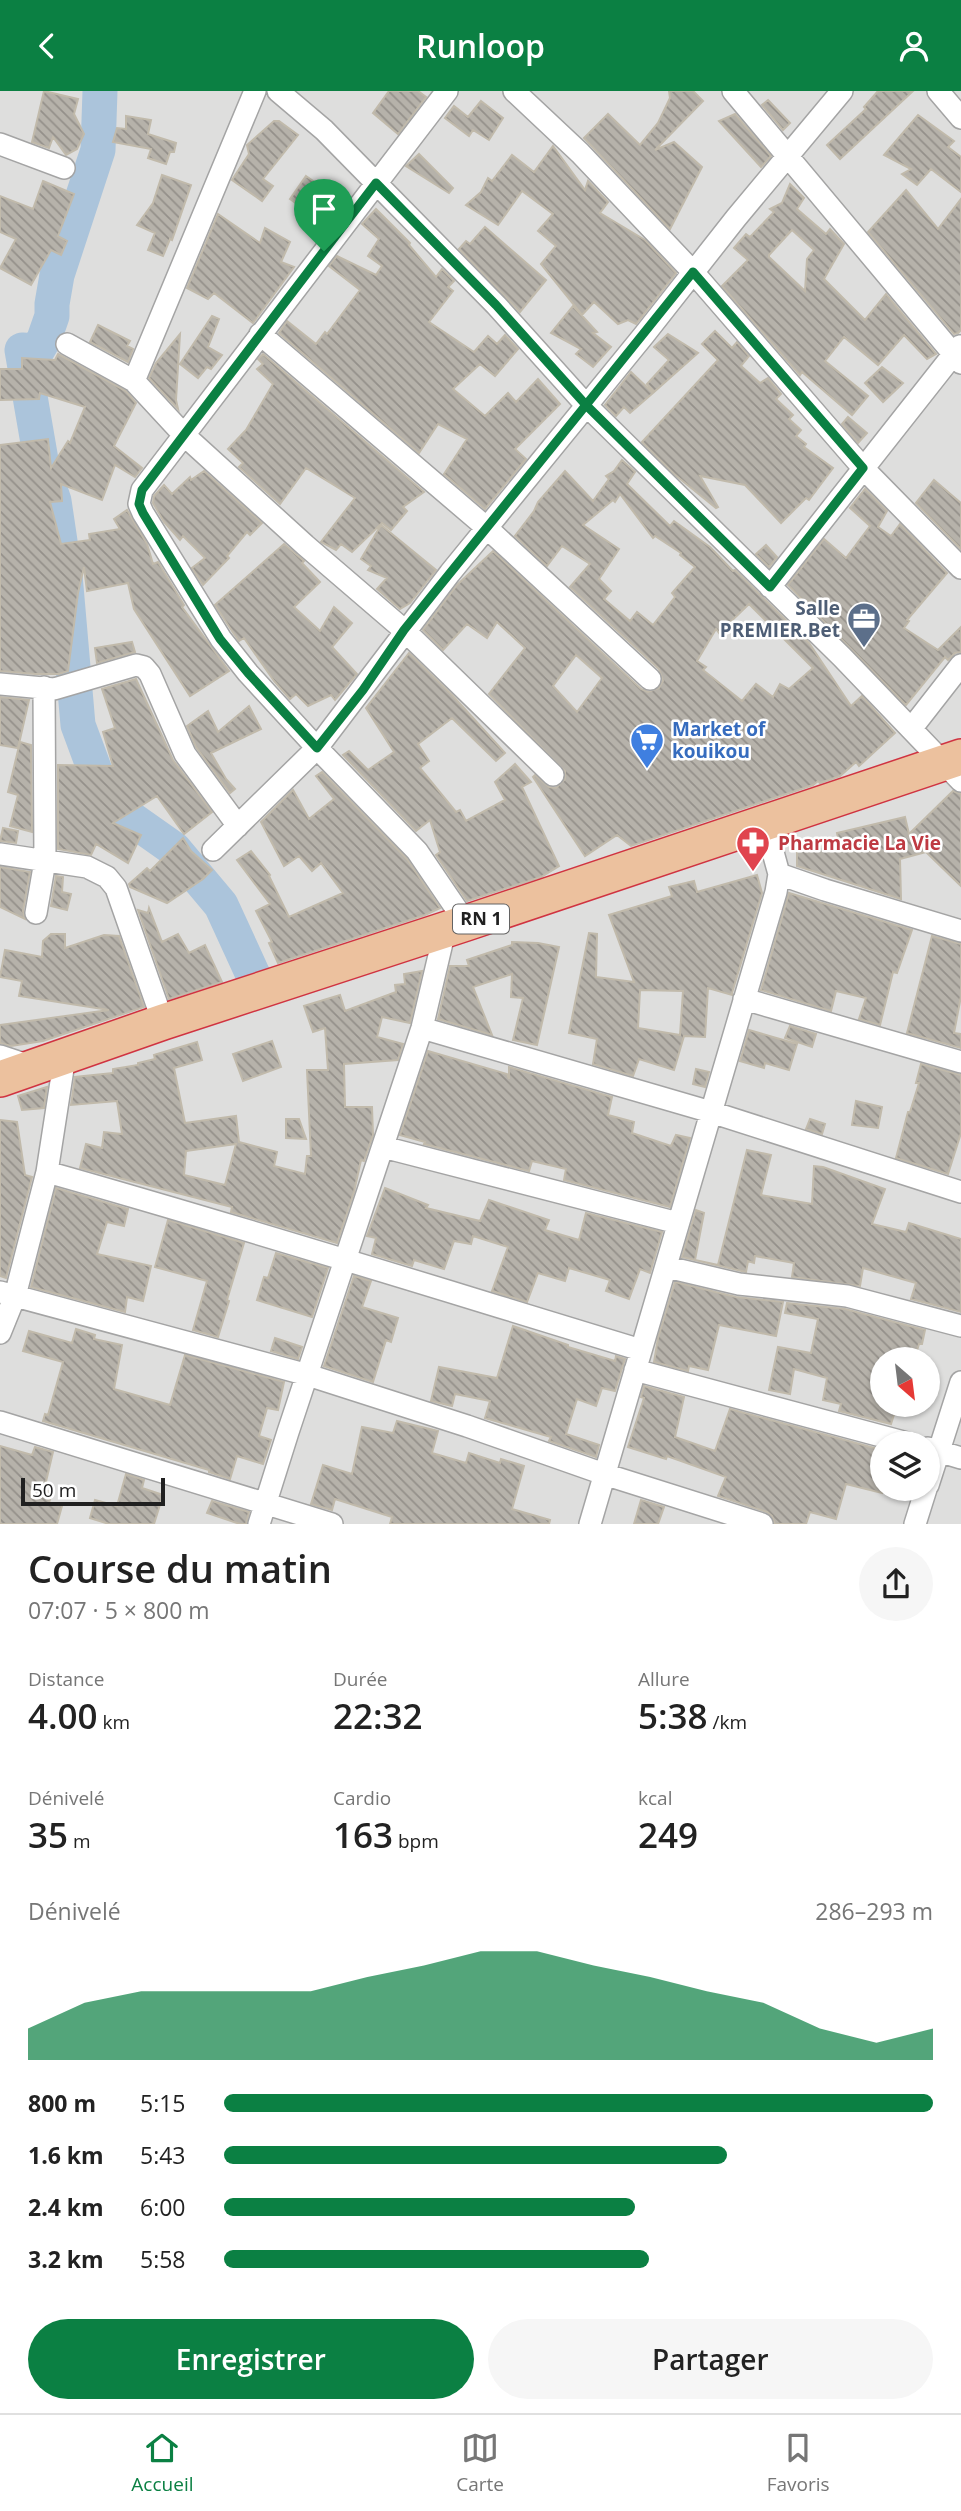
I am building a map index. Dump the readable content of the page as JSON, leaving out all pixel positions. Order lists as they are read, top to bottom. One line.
{"streets":{"highway":["RN 1"]},"places":{"office":["Salle PREMIER.Bet"],"supermarket":["Market of kouikou"],"pharmacy":["Pharmacie La Vie"]},"scale_bar":"50 m","north":"bottom right","page":{"header":"Runloop","scale":"50 m","heading":["Course du matin","07:07 · 5 × 800 m"],"stats":[["Distance","4.00 km"],["Durée","22:32"],["Allure","5:38 /km"],["Dénivelé","35 m"],["Cardio","163 bpm"],["kcal","249"]],"chart":["Dénivelé","286–293 m"],"list":[{"name":"800 m","note":"5:15"},{"name":"1.6 km","note":"5:43"},{"name":"2.4 km","note":"6:00"},{"name":"3.2 km","note":"5:58"}],"buttons":["Enregistrer","Partager"],"tabs":["Accueil","Carte","Favoris"]}}
